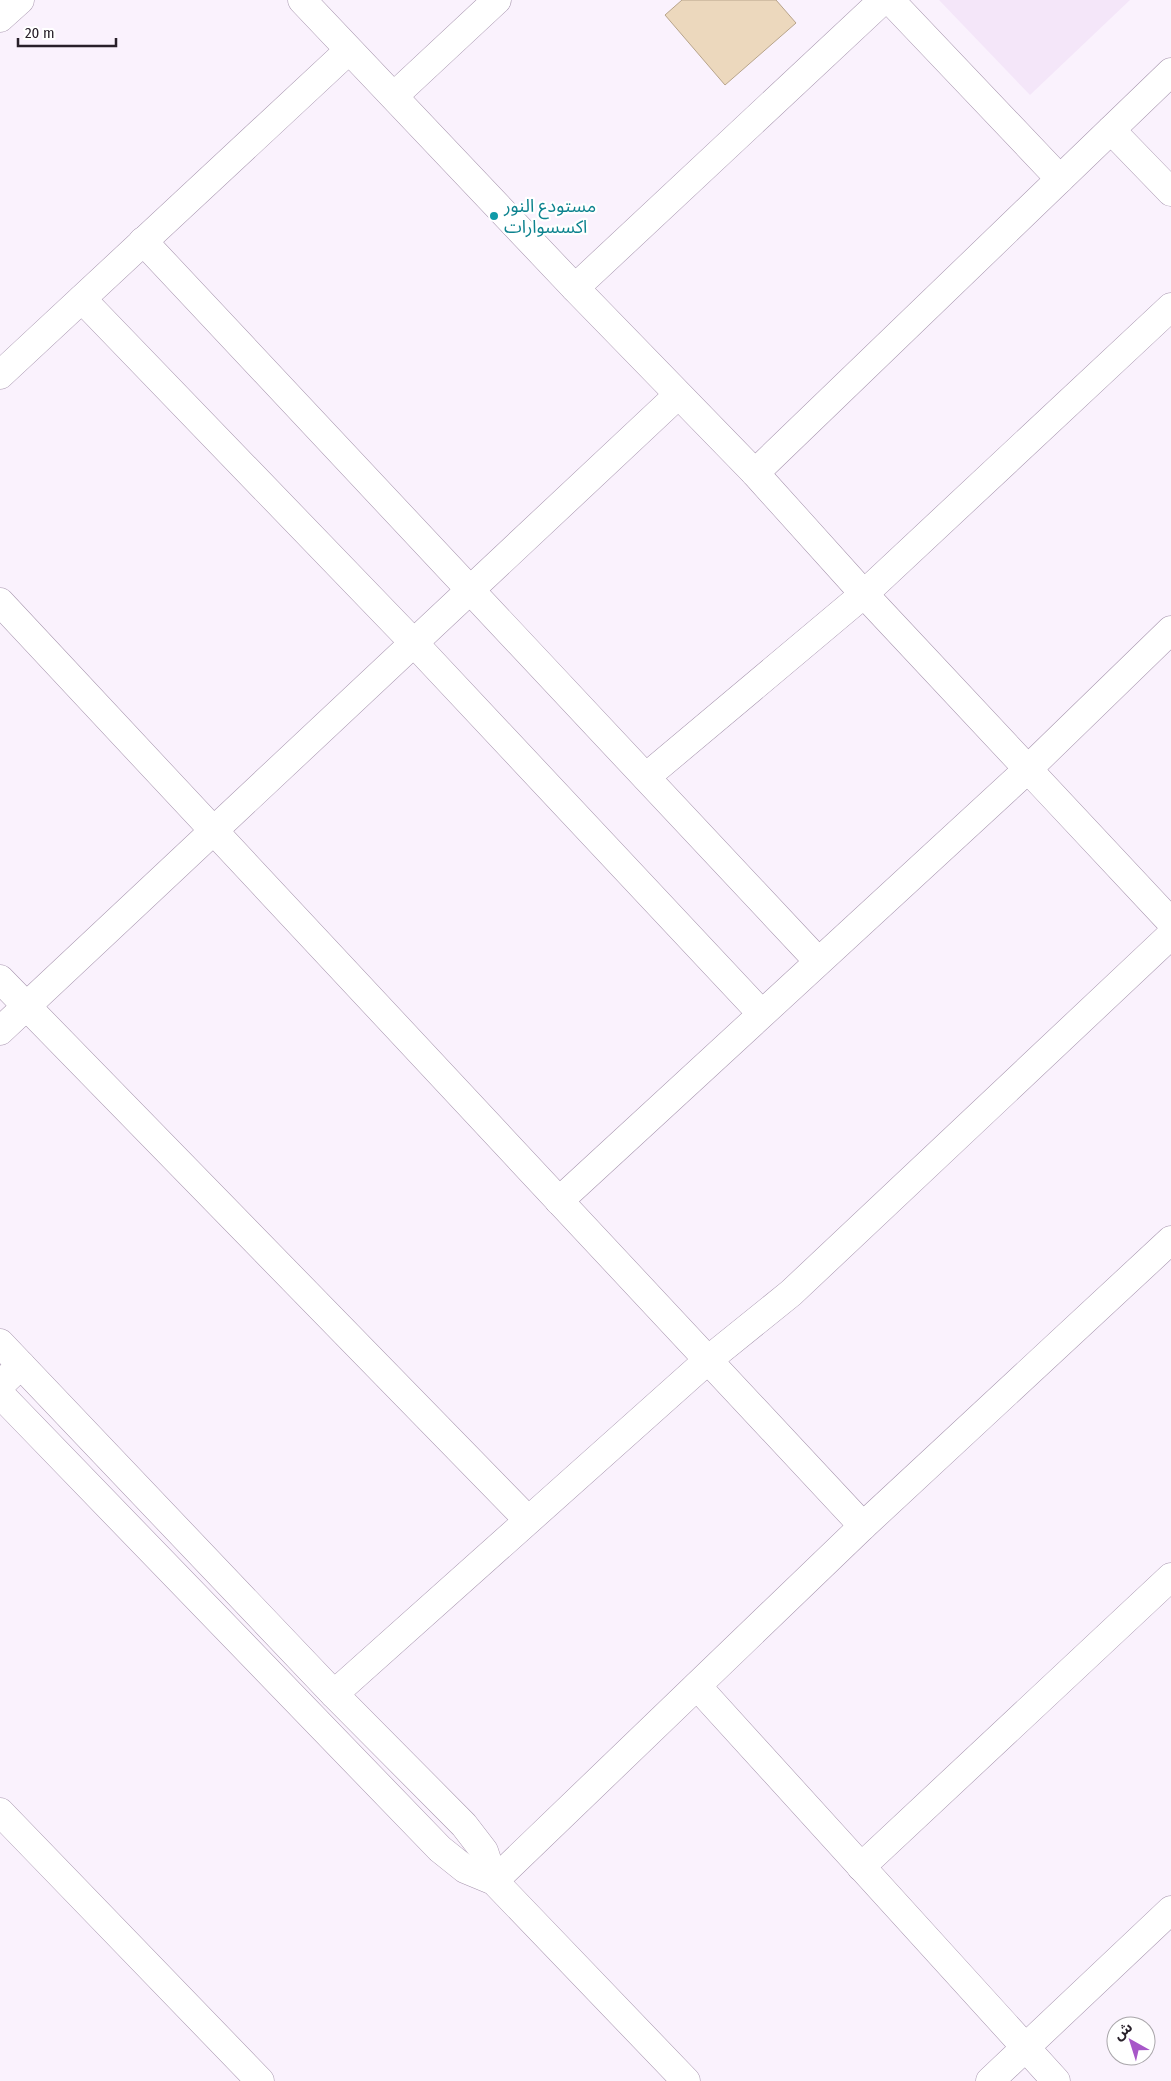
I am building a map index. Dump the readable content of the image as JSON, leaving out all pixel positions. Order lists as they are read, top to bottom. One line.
{"places":["مستودع النور اكسسوارات"],"scale_bar":"20 m","north":"top left"}
